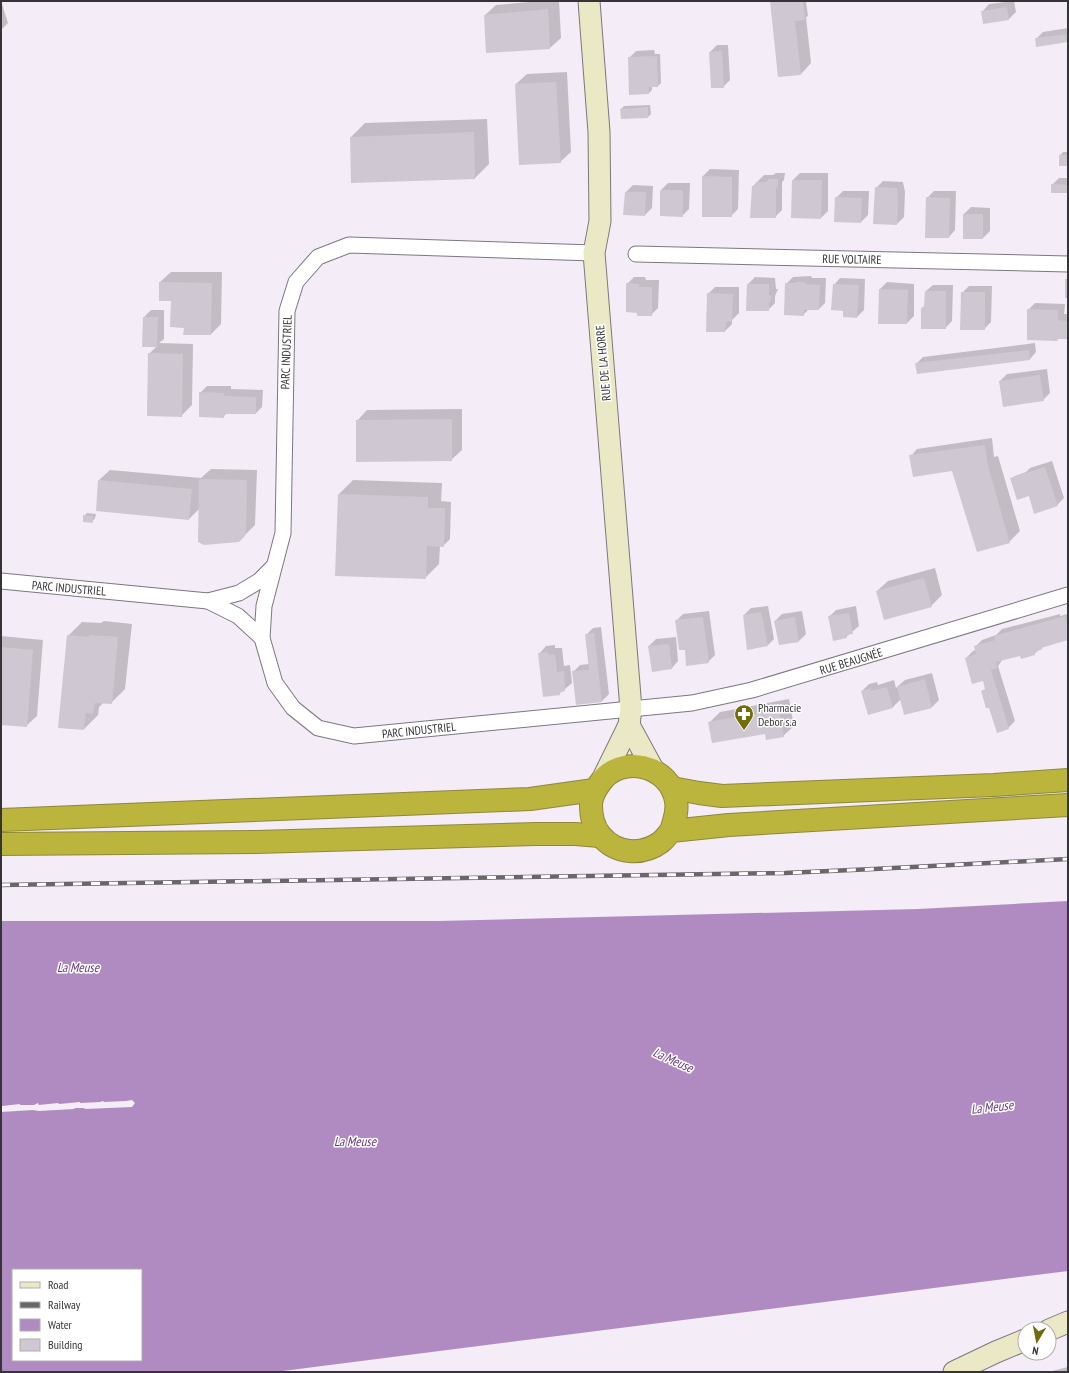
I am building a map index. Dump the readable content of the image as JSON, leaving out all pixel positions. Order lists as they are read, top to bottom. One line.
{"streets":{"street":["RUE VOLTAIRE","PARC INDUSTRIEL","RUE DE LA HORRE","RUE BEAUGNÉE"]},"crossings":[["PARC INDUSTRIEL","RUE DE LA HORRE"],["PARC INDUSTRIEL","RUE BEAUGNÉE"],["RUE DE LA HORRE","RUE BEAUGNÉE"]],"water":["La Meuse"],"places":{"pharmacy":["Pharmacie Debor s.a"]},"legend":["Road","Railway","Water","Building"],"north":"bottom"}
